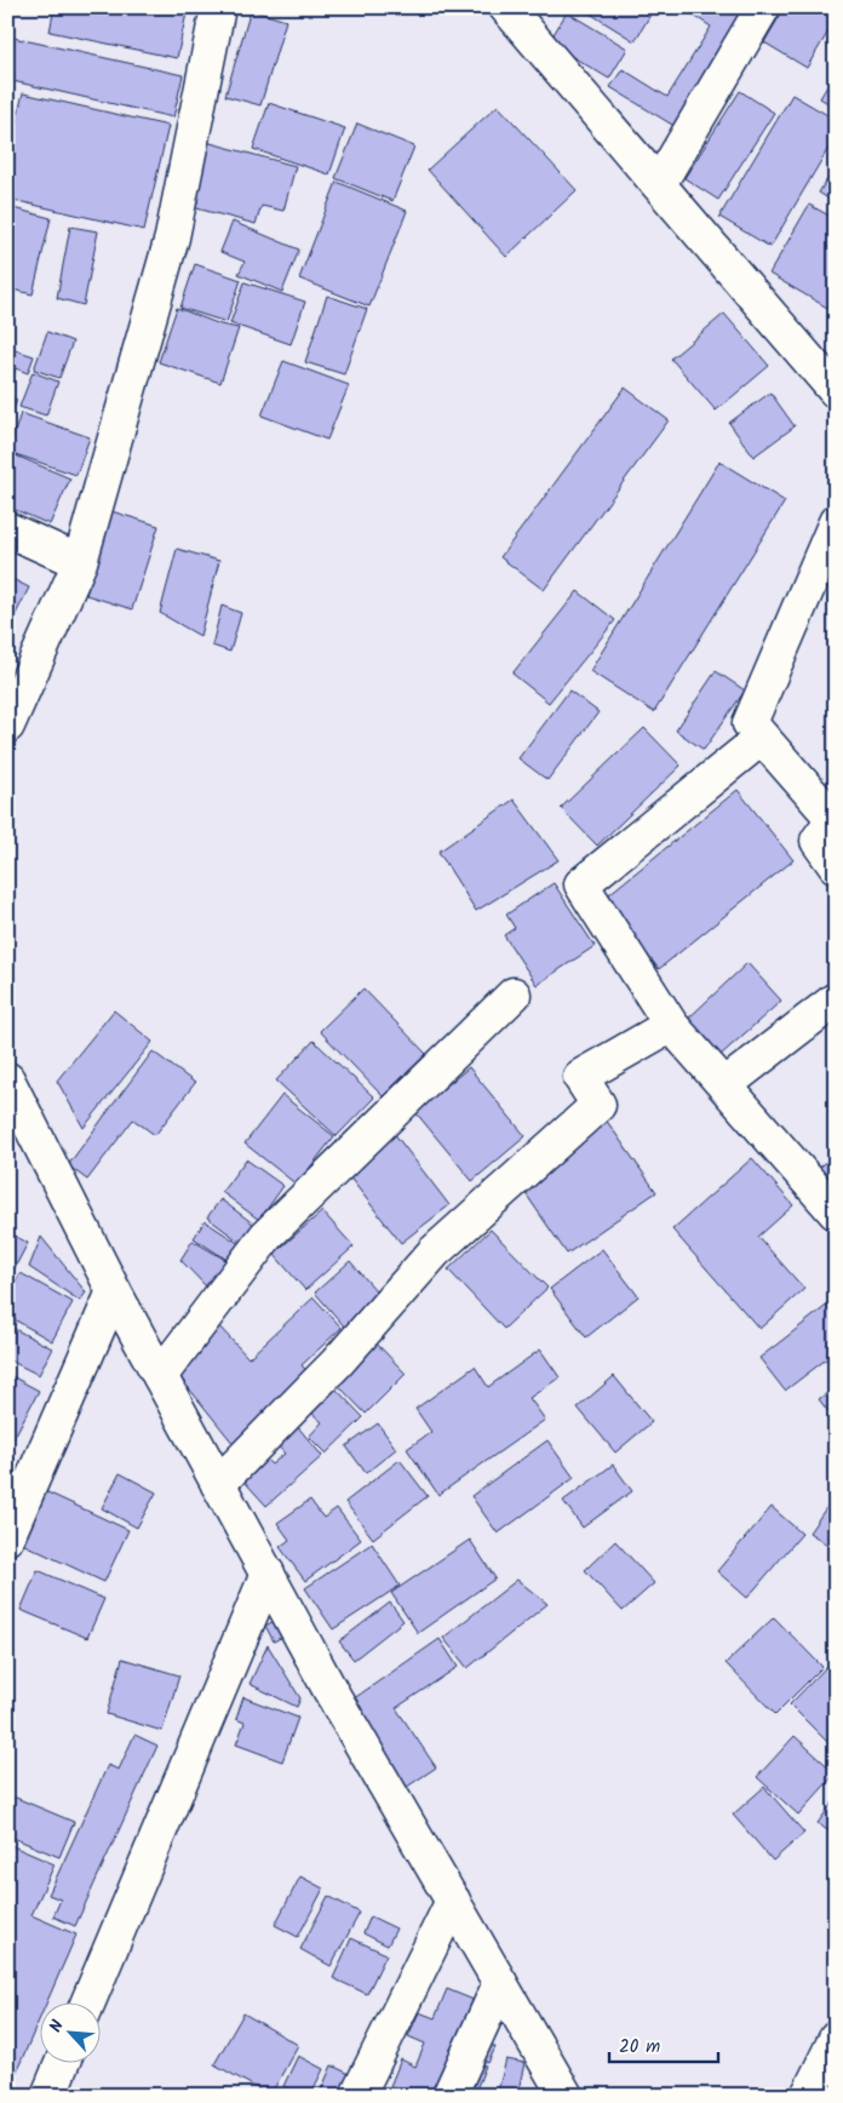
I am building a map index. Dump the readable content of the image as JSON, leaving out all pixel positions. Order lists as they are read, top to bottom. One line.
{"scale_bar":"20 m","north":"top left"}
